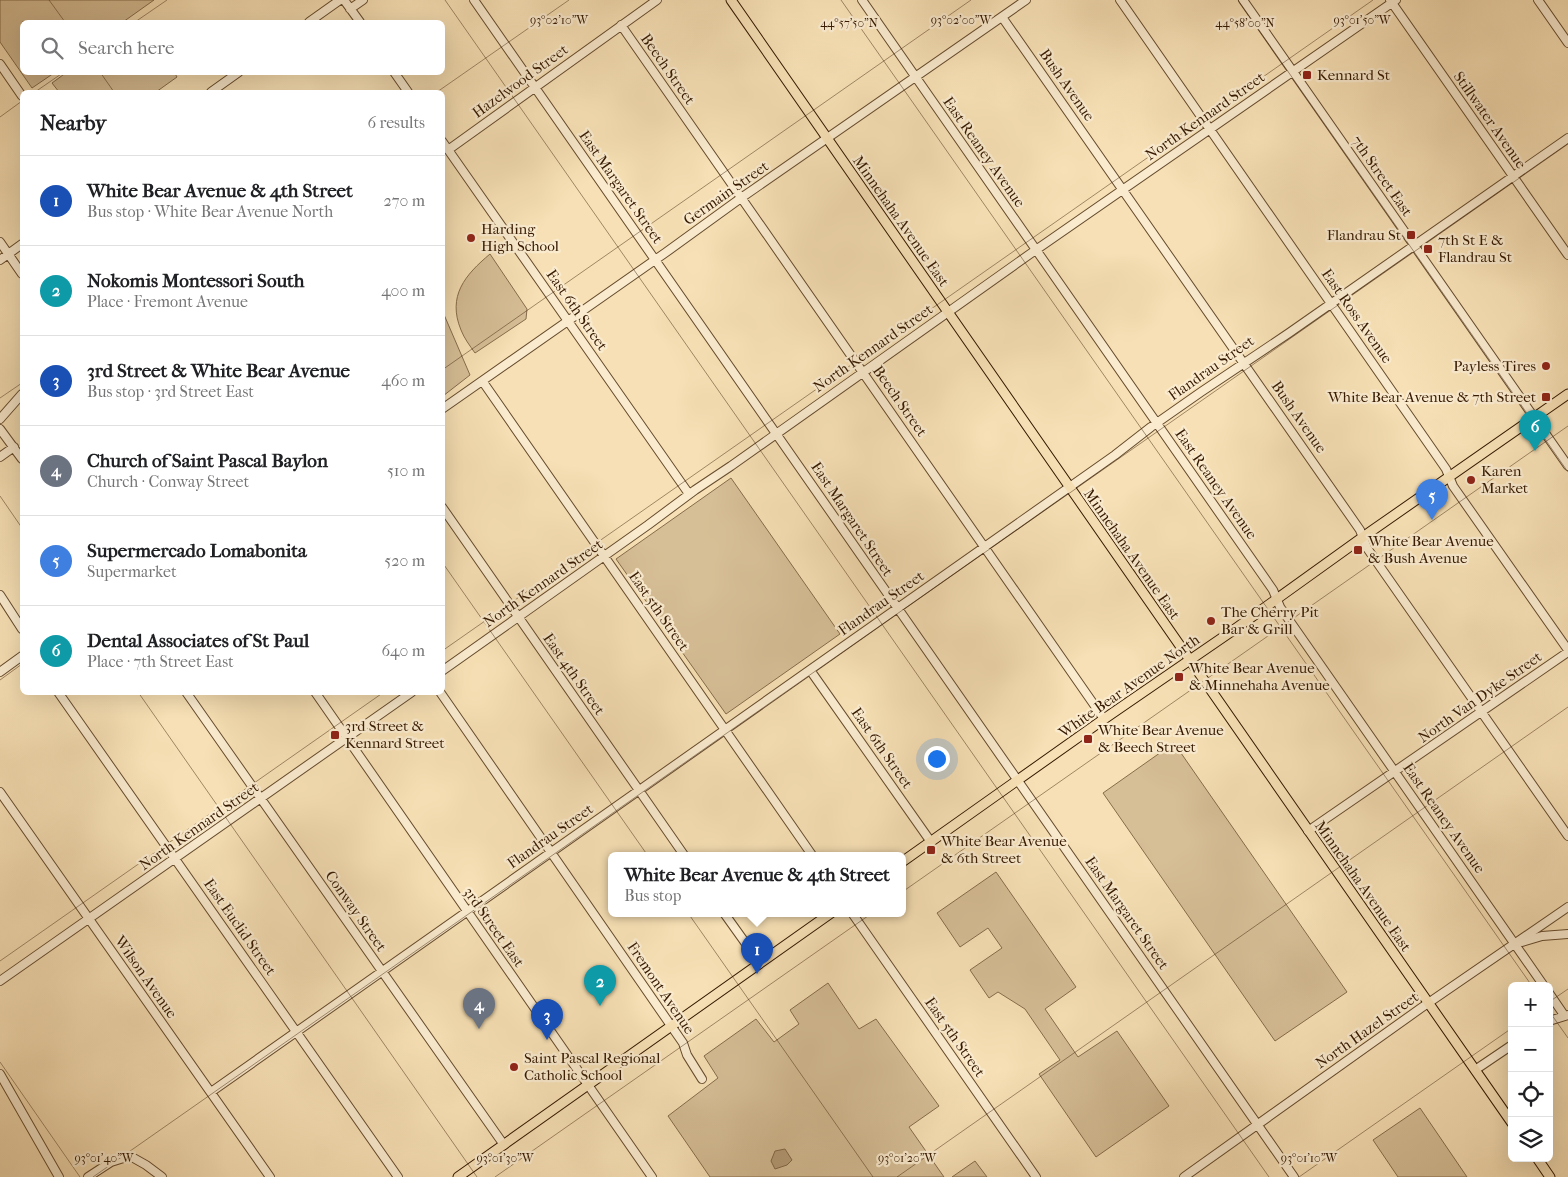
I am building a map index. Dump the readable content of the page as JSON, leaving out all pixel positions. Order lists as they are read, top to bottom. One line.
{"streets":{"main road":["Minnehaha Avenue East","White Bear Avenue North"],"street":["Beech Street","Hazelwood Street","Bush Avenue","North Kennard Street","Stillwater Avenue","East Reaney Avenue","7th Street East","East Margaret Street","Germain Street","East 6th Street","East Ross Avenue","Flandrau Street","East 5th Street","East 4th Street","North Van Dyke Street","Conway Street","East Euclid Street","3rd Street East","Wilson Avenue","Fremont Avenue","North Hazel Street"]},"crossings":[["Beech Street","Hazelwood Street"],["Beech Street","North Kennard Street"],["Beech Street","Germain Street"],["Beech Street","Flandrau Street"],["Beech Street","White Bear Avenue North"],["Hazelwood Street","East Margaret Street"],["Hazelwood Street","East 6th Street"],["Bush Avenue","North Kennard Street"],["Bush Avenue","Germain Street"],["Bush Avenue","Flandrau Street"],["Bush Avenue","White Bear Avenue North"],["Bush Avenue","North Van Dyke Street"],["North Kennard Street","Stillwater Avenue"],["North Kennard Street","East Reaney Avenue"],["North Kennard Street","7th Street East"],["North Kennard Street","East Margaret Street"],["North Kennard Street","Minnehaha Avenue East"],["North Kennard Street","East 6th Street"],["North Kennard Street","East Ross Avenue"],["North Kennard Street","East 5th Street"],["North Kennard Street","East 4th Street"],["North Kennard Street","Conway Street"],["North Kennard Street","East Euclid Street"],["North Kennard Street","3rd Street East"],["North Kennard Street","Wilson Avenue"],["Stillwater Avenue","Flandrau Street"],["East Reaney Avenue","Germain Street"],["East Reaney Avenue","Flandrau Street"],["East Reaney Avenue","White Bear Avenue North"],["East Reaney Avenue","North Van Dyke Street"],["East Reaney Avenue","North Hazel Street"],["7th Street East","Flandrau Street"],["7th Street East","White Bear Avenue North"],["East Margaret Street","Germain Street"],["East Margaret Street","Flandrau Street"],["East Margaret Street","White Bear Avenue North"],["East Margaret Street","North Hazel Street"],["Germain Street","Minnehaha Avenue East"],["Germain Street","East 6th Street"],["Germain Street","East 5th Street"],["Minnehaha Avenue East","Flandrau Street"],["Minnehaha Avenue East","White Bear Avenue North"],["Minnehaha Avenue East","North Van Dyke Street"],["Minnehaha Avenue East","North Hazel Street"],["East 6th Street","Flandrau Street"],["East 6th Street","White Bear Avenue North"],["East Ross Avenue","Flandrau Street"],["East Ross Avenue","White Bear Avenue North"],["East Ross Avenue","North Van Dyke Street"],["Flandrau Street","East 5th Street"],["Flandrau Street","East 4th Street"],["Flandrau Street","Conway Street"],["Flandrau Street","East Euclid Street"],["Flandrau Street","3rd Street East"],["Flandrau Street","Wilson Avenue"],["Flandrau Street","Fremont Avenue"]],"places":{"transit":["Kennard St","Flandrau St","7th St E & Flandrau St","White Bear Avenue & 7th Street","White Bear Avenue & Bush Avenue","White Bear Avenue & Minnehaha Avenue","3rd Street & Kennard Street","White Bear Avenue & Beech Street","White Bear Avenue & 6th Street"],"other":["Harding High School","Payless Tires","Karen Market","The Cherry Pit Bar & Grill","Saint Pascal Regional Catholic School"]},"page":{"search":"Search here","heading":["Nearby","6 results"],"list":[{"mark":"1","name":"White Bear Avenue & 4th Street","note":"Bus stop · White Bear Avenue North","value":"270 m"},{"mark":"2","name":"Nokomis Montessori South","note":"Place · Fremont Avenue","value":"400 m"},{"mark":"3","name":"3rd Street & White Bear Avenue","note":"Bus stop · 3rd Street East","value":"460 m"},{"mark":"4","name":"Church of Saint Pascal Baylon","note":"Church · Conway Street","value":"510 m"},{"mark":"5","name":"Supermercado Lomabonita","note":"Supermarket","value":"520 m"},{"mark":"6","name":"Dental Associates of St Paul","note":"Place · 7th Street East","value":"640 m"}],"pins":["6","5","1","2","4","3"],"popup":["White Bear Avenue & 4th Street","Bus stop"],"map_buttons":["+","−"]},"coordinates":["93°02'10\"W","93°02'00\"W","93°01'50\"W","44°57'50\"N","44°58'00\"N","93°01'40\"W","93°01'30\"W","93°01'20\"W","93°01'10\"W"]}
